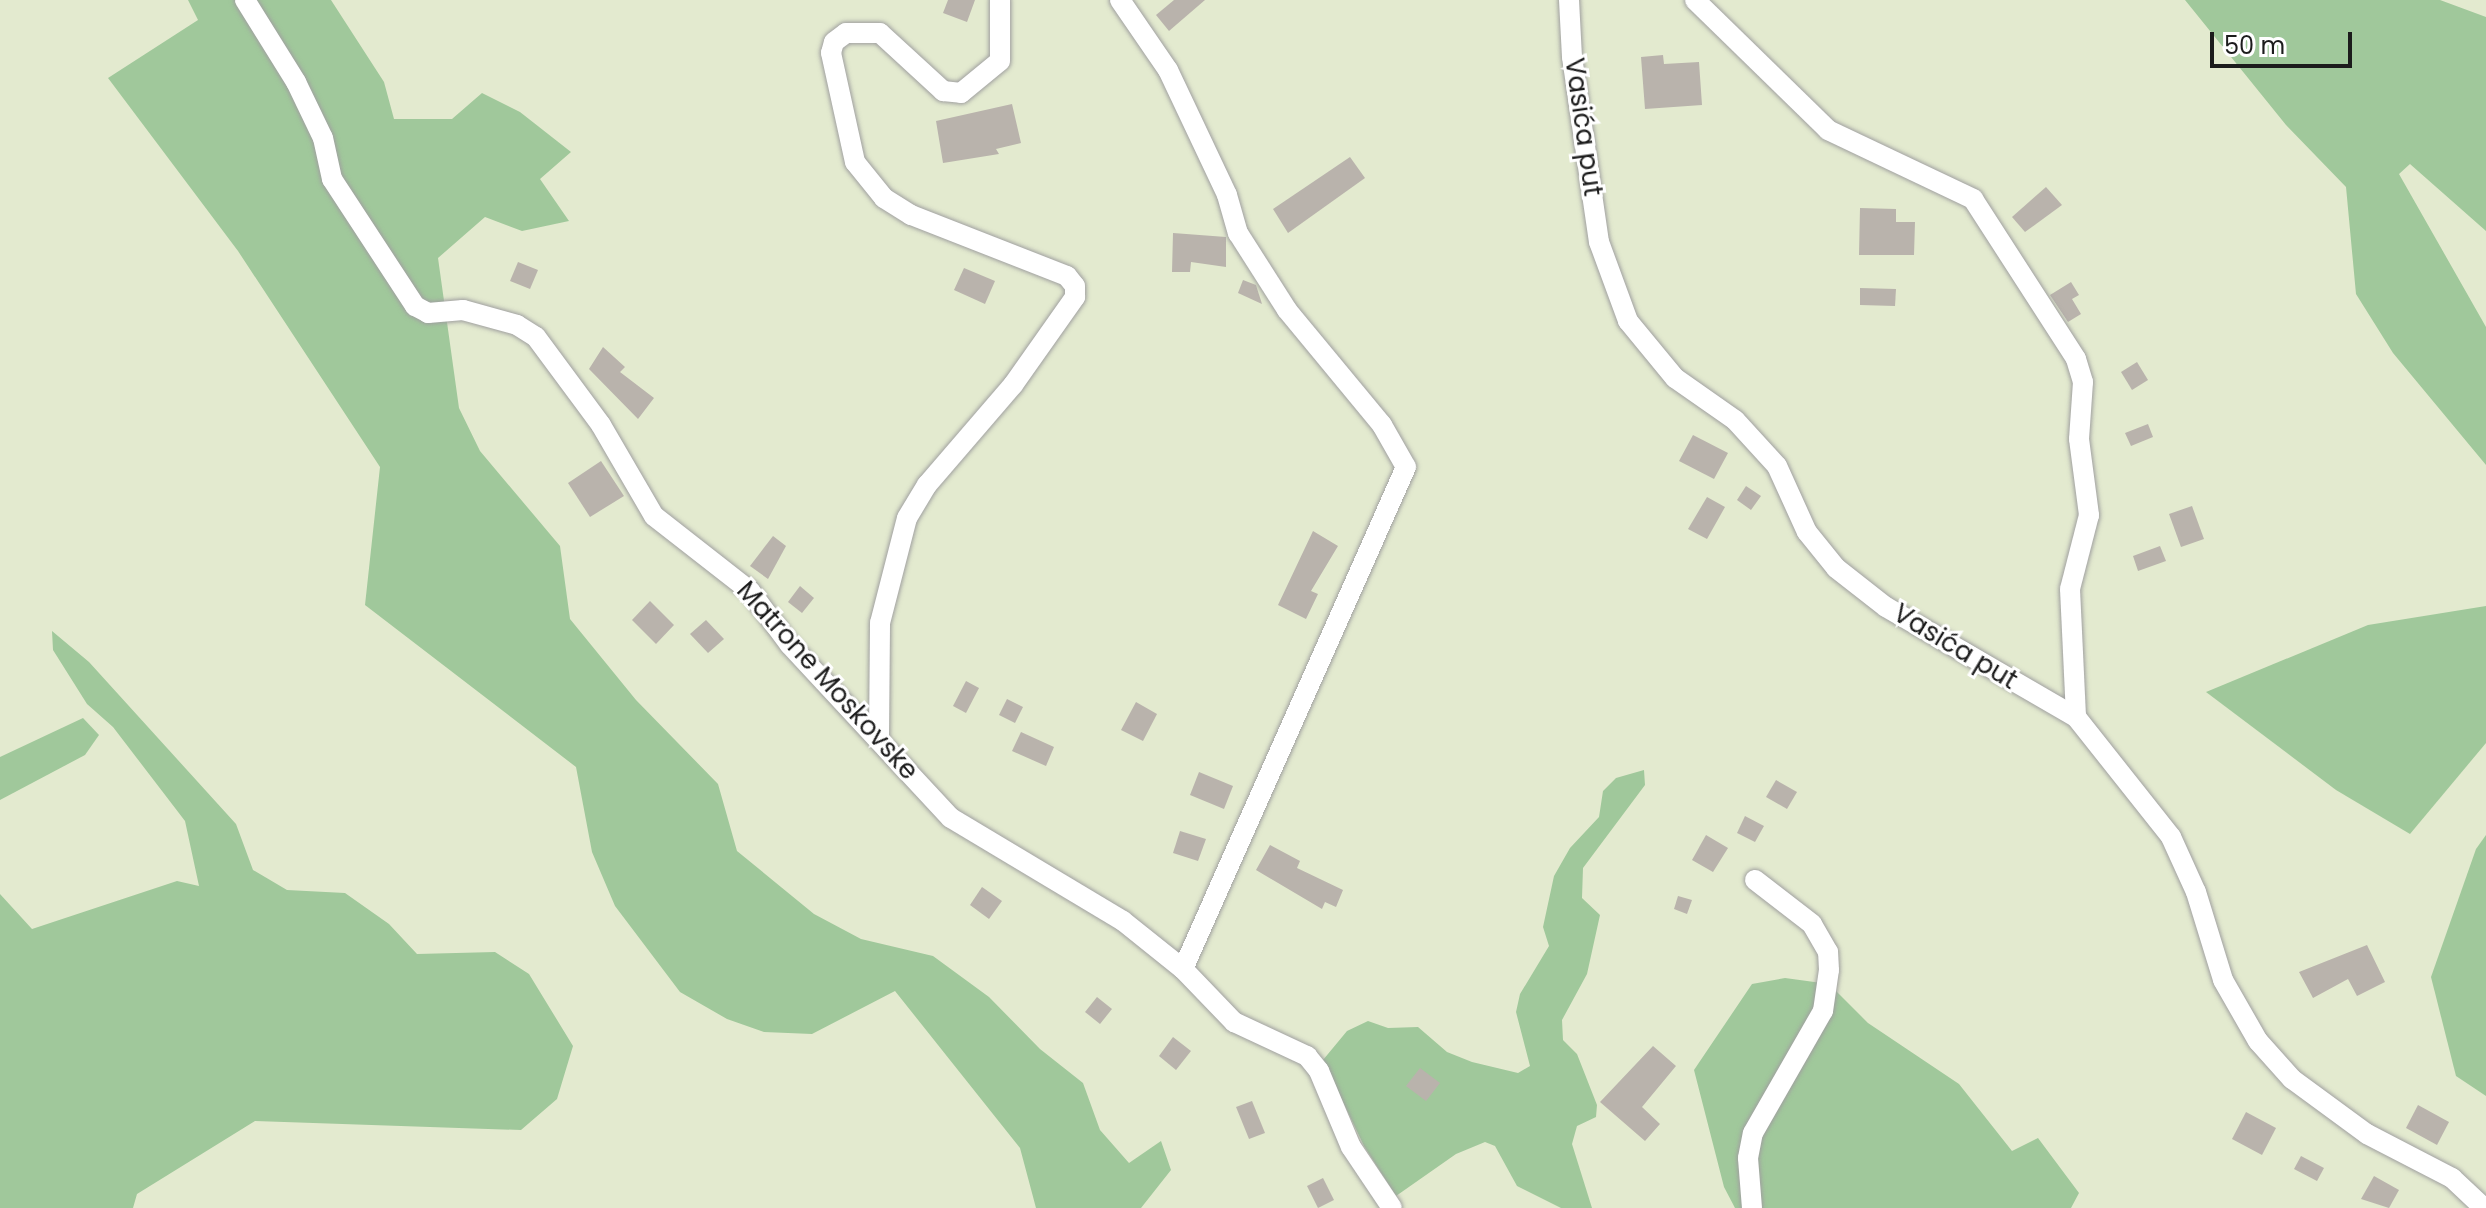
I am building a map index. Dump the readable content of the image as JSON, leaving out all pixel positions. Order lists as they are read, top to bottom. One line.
{"streets":{"street":["Vasića put","Matrone Moskovske"]},"scale_bar":"50 m"}
